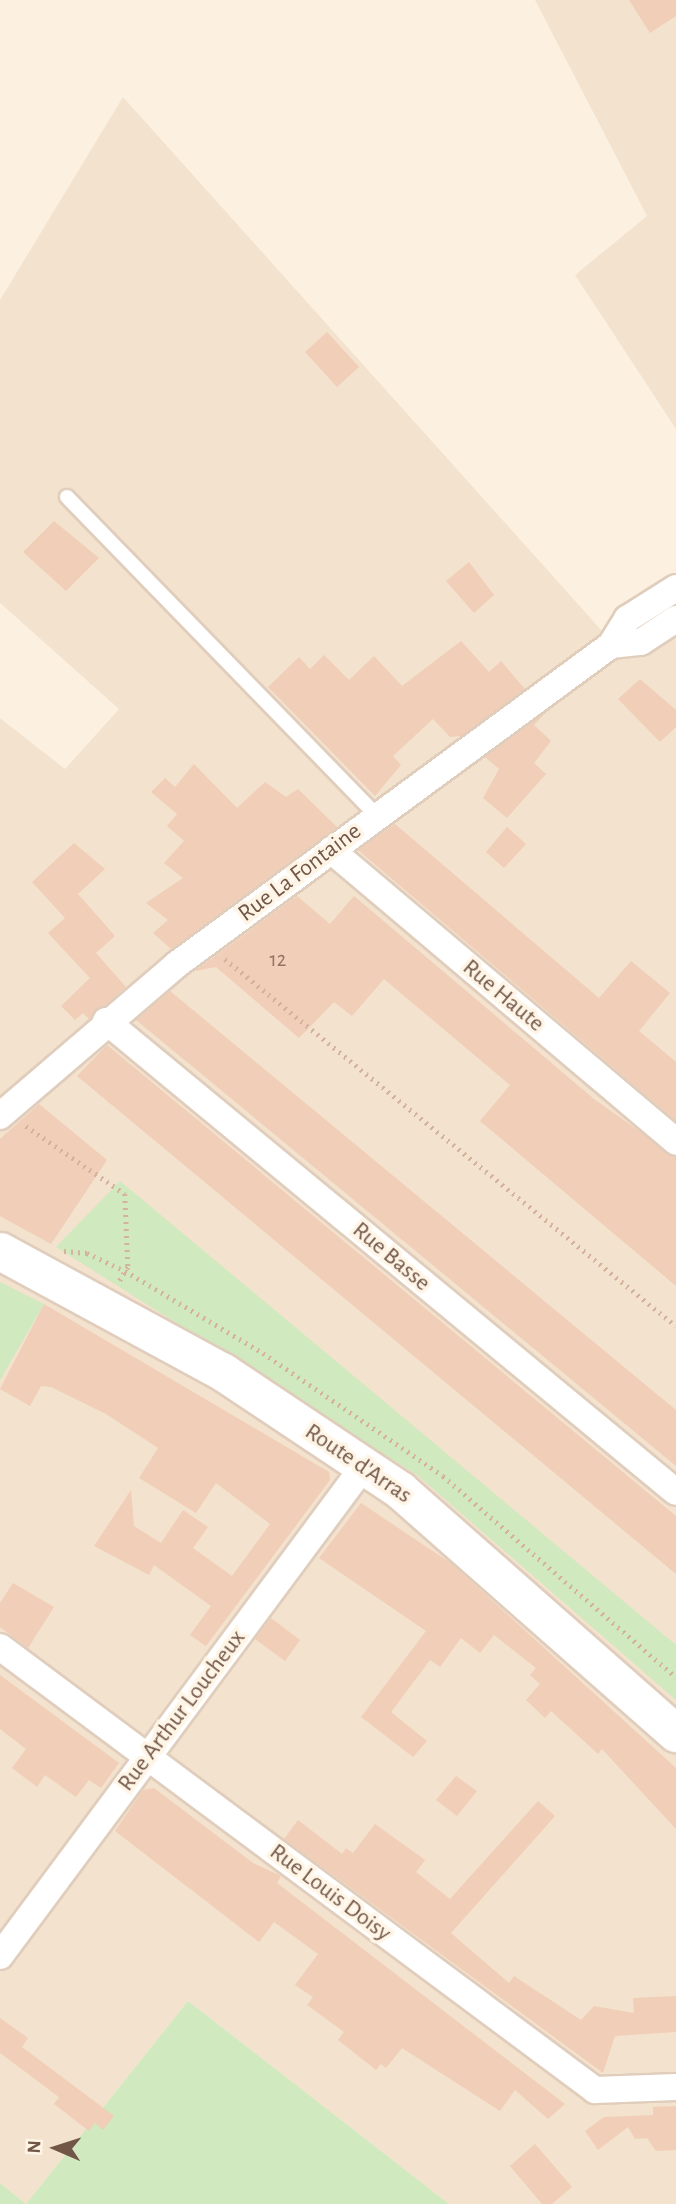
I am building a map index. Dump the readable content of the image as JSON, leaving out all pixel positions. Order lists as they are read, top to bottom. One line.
{"streets":{"main road":["Route d'Arras"],"street":["Rue La Fontaine","Rue Haute","Rue Basse","Rue Arthur Loucheux","Rue Louis Doisy"]},"crossings":[["Rue La Fontaine","Rue Haute"],["Rue La Fontaine","Rue Basse"],["Route d'Arras","Rue Arthur Loucheux"],["Rue Arthur Loucheux","Rue Louis Doisy"]],"house_numbers":["12"],"north":"left"}
